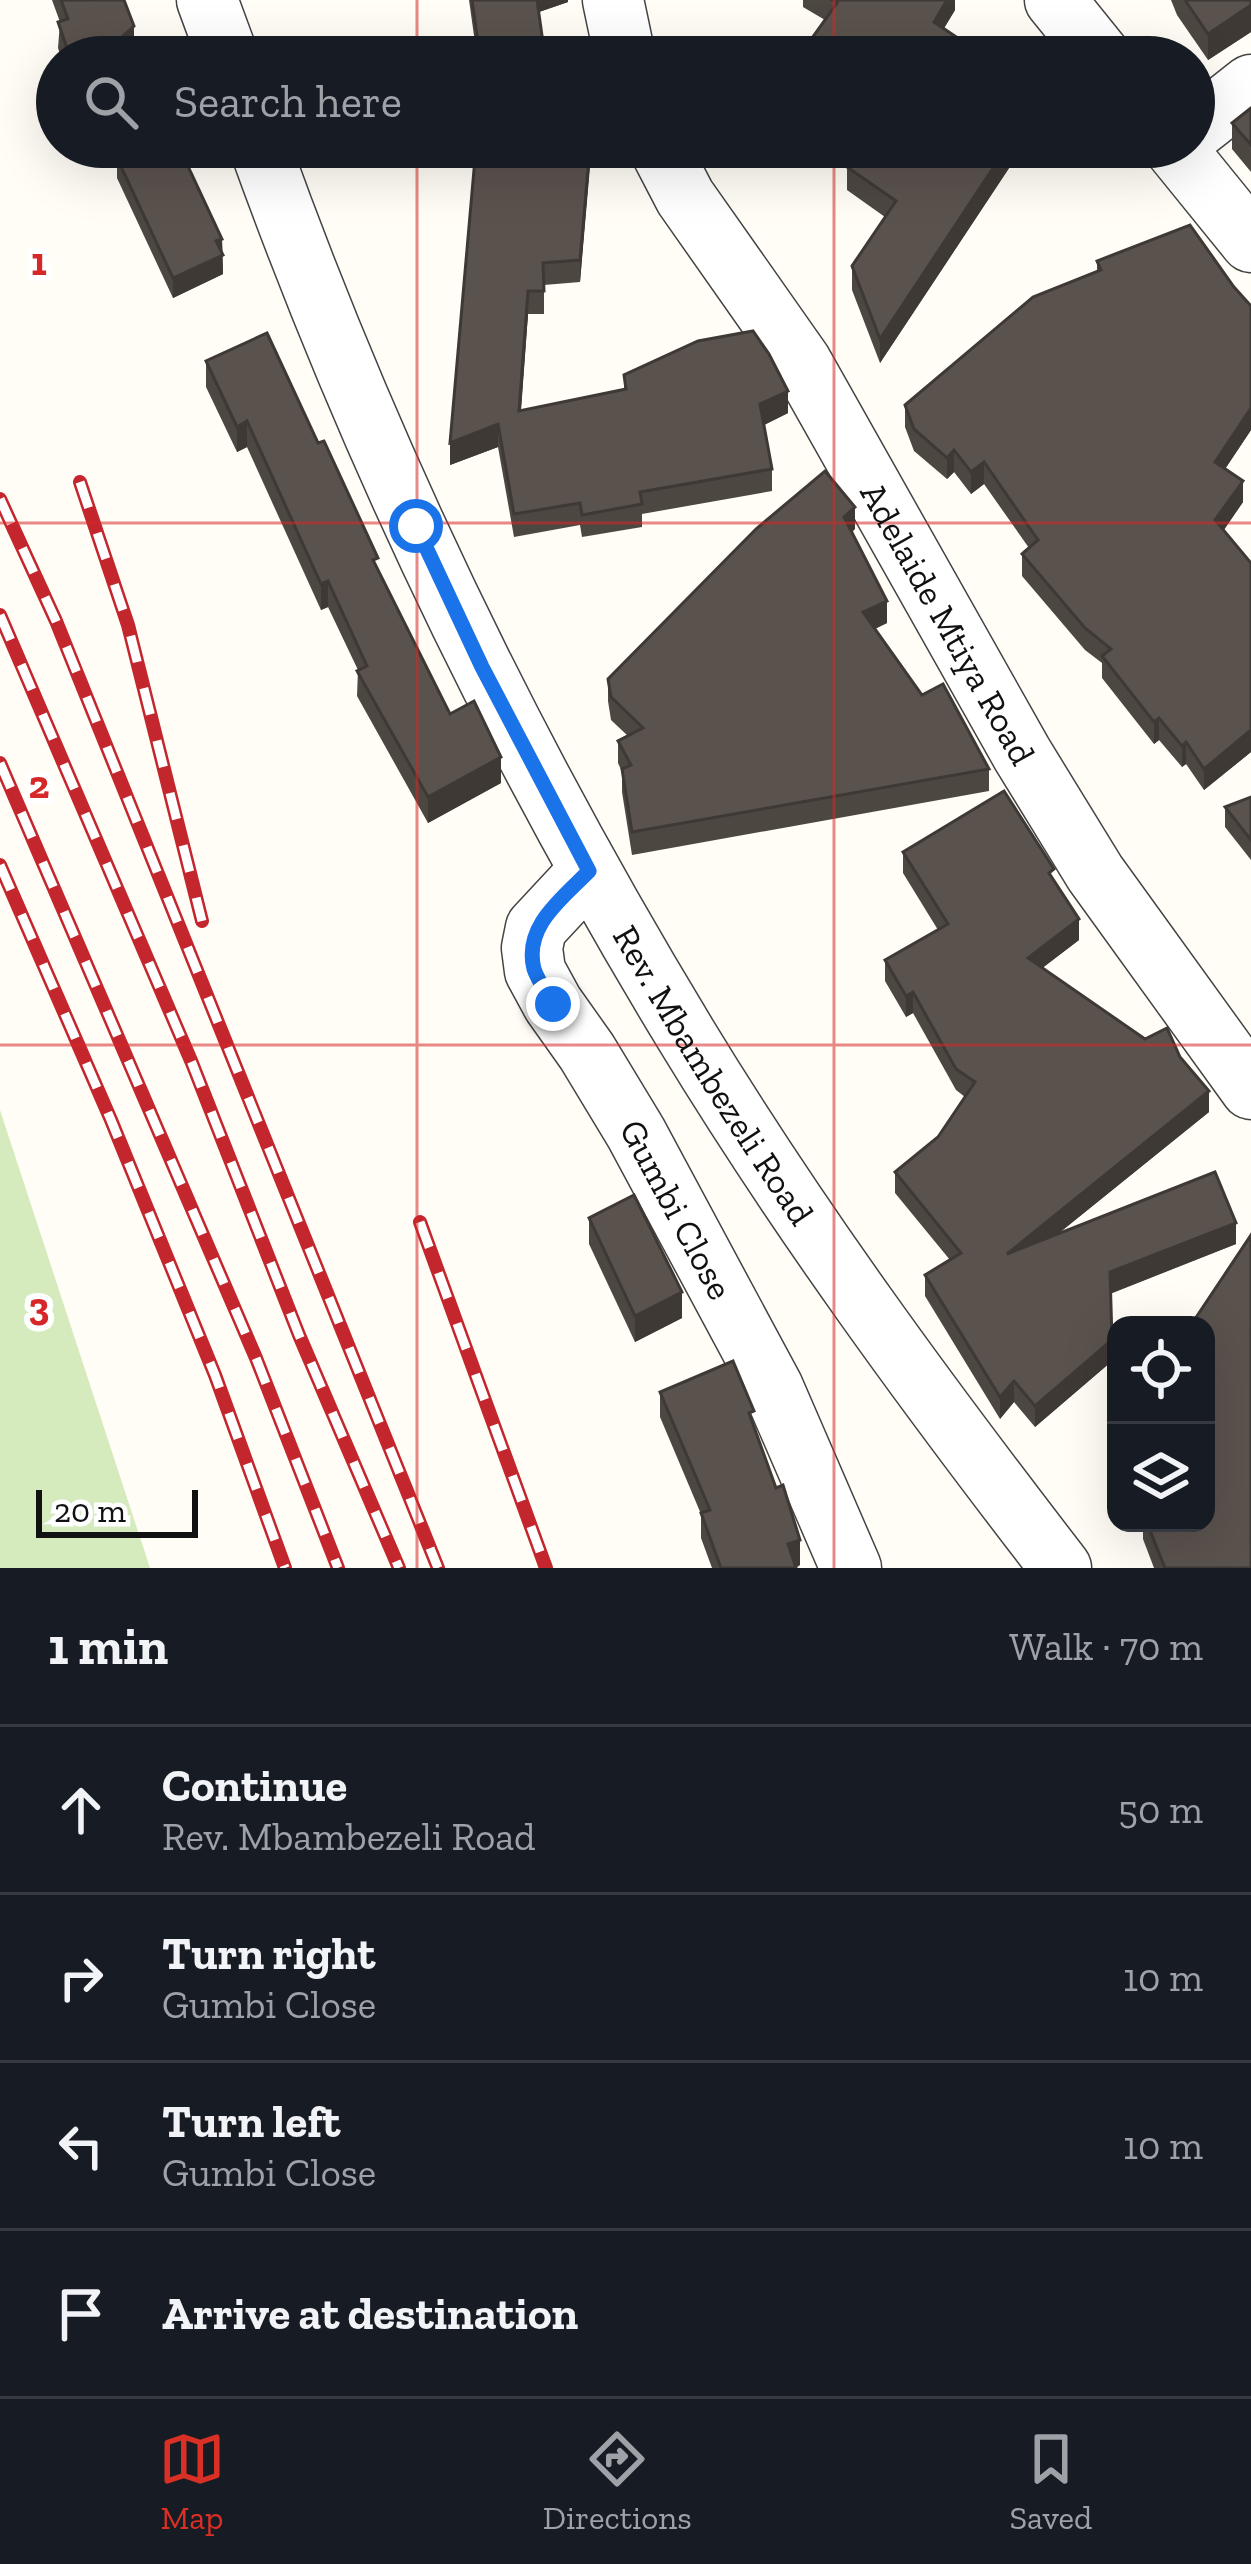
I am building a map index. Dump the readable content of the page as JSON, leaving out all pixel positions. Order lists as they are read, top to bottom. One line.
{"streets":{"street":["Adelaide Mtiya Road","Rev. Mbambezeli Road","Gumbi Close"]},"crossings":[["Rev. Mbambezeli Road","Gumbi Close"]],"scale_bar":"20 m","page":{"search":"Search here","scale":"20 m","heading":["1 min","Walk · 70 m"],"list":[["Continue","Rev. Mbambezeli Road","50 m"],["Turn right","Gumbi Close","10 m"],["Turn left","Gumbi Close","10 m"],"Arrive at destination"],"nav":["Map","Directions","Saved"]},"grid":{"rows":["1","2","3"]}}
